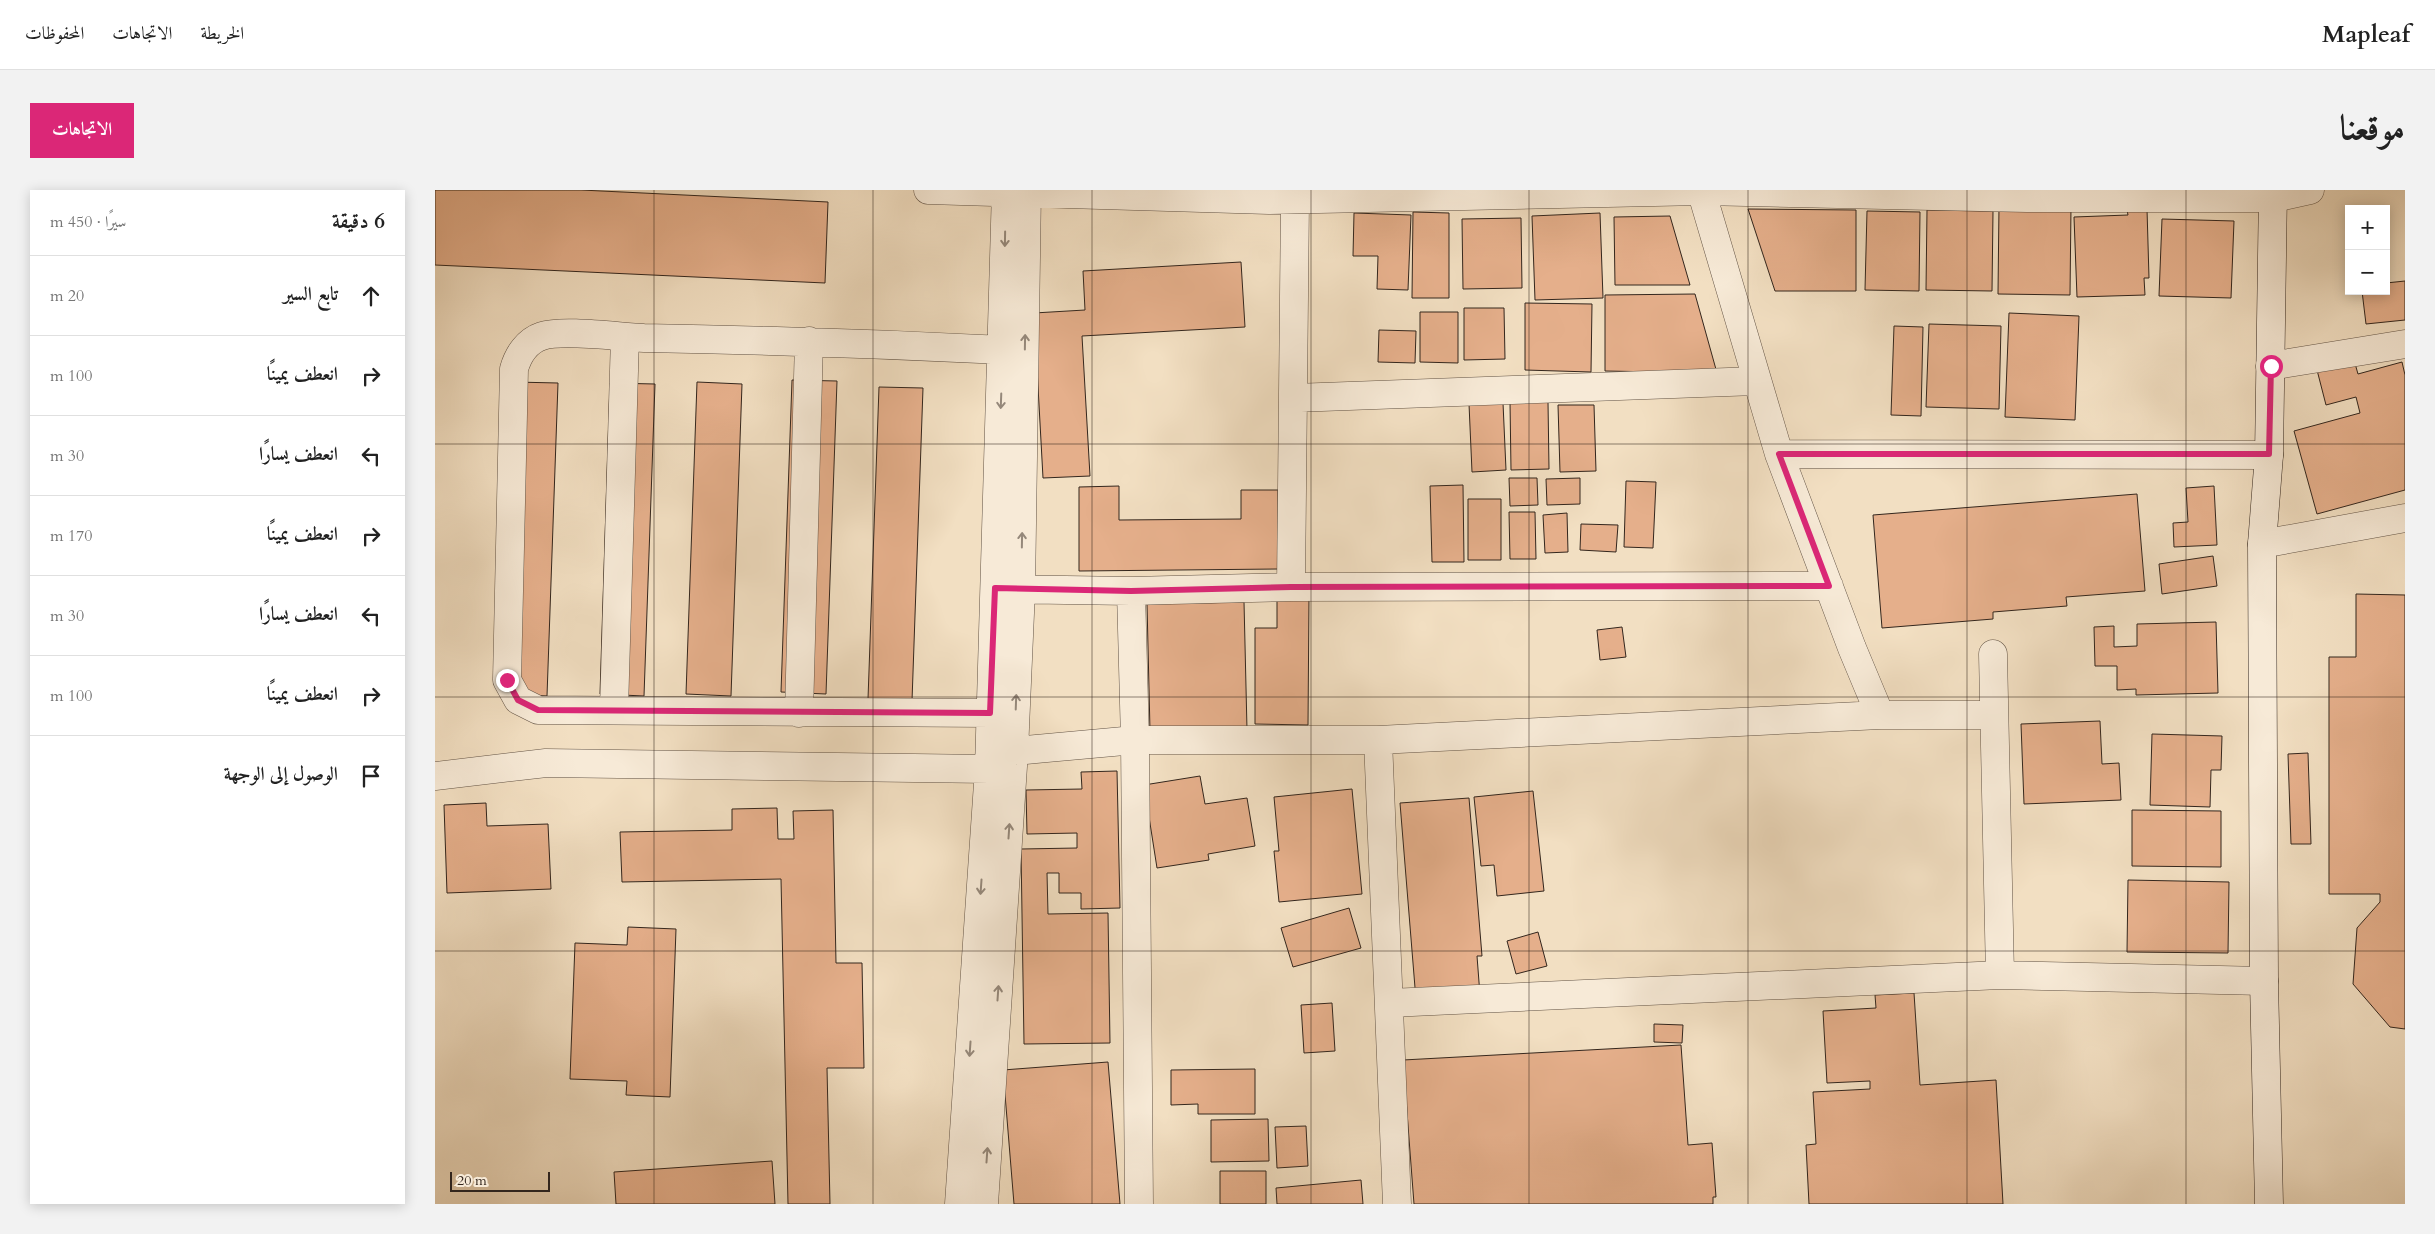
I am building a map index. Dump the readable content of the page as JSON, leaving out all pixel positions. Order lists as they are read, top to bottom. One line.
{"scale_bar":"20 m","page":{"header":"Mapleaf","nav":["الخريطة","الاتجاهات","المحفوظات"],"title":"موقعنا","buttons":"الاتجاهات","heading":["6 دقيقة","سيرًا · 450 m"],"map_buttons":["+","−"],"list":[["تابع السير","20 m"],["انعطف يمينًا","100 m"],["انعطف يسارًا","30 m"],["انعطف يمينًا","170 m"],["انعطف يسارًا","30 m"],["انعطف يمينًا","100 m"],"الوصول إلى الوجهة"],"scale":"20 m"}}
